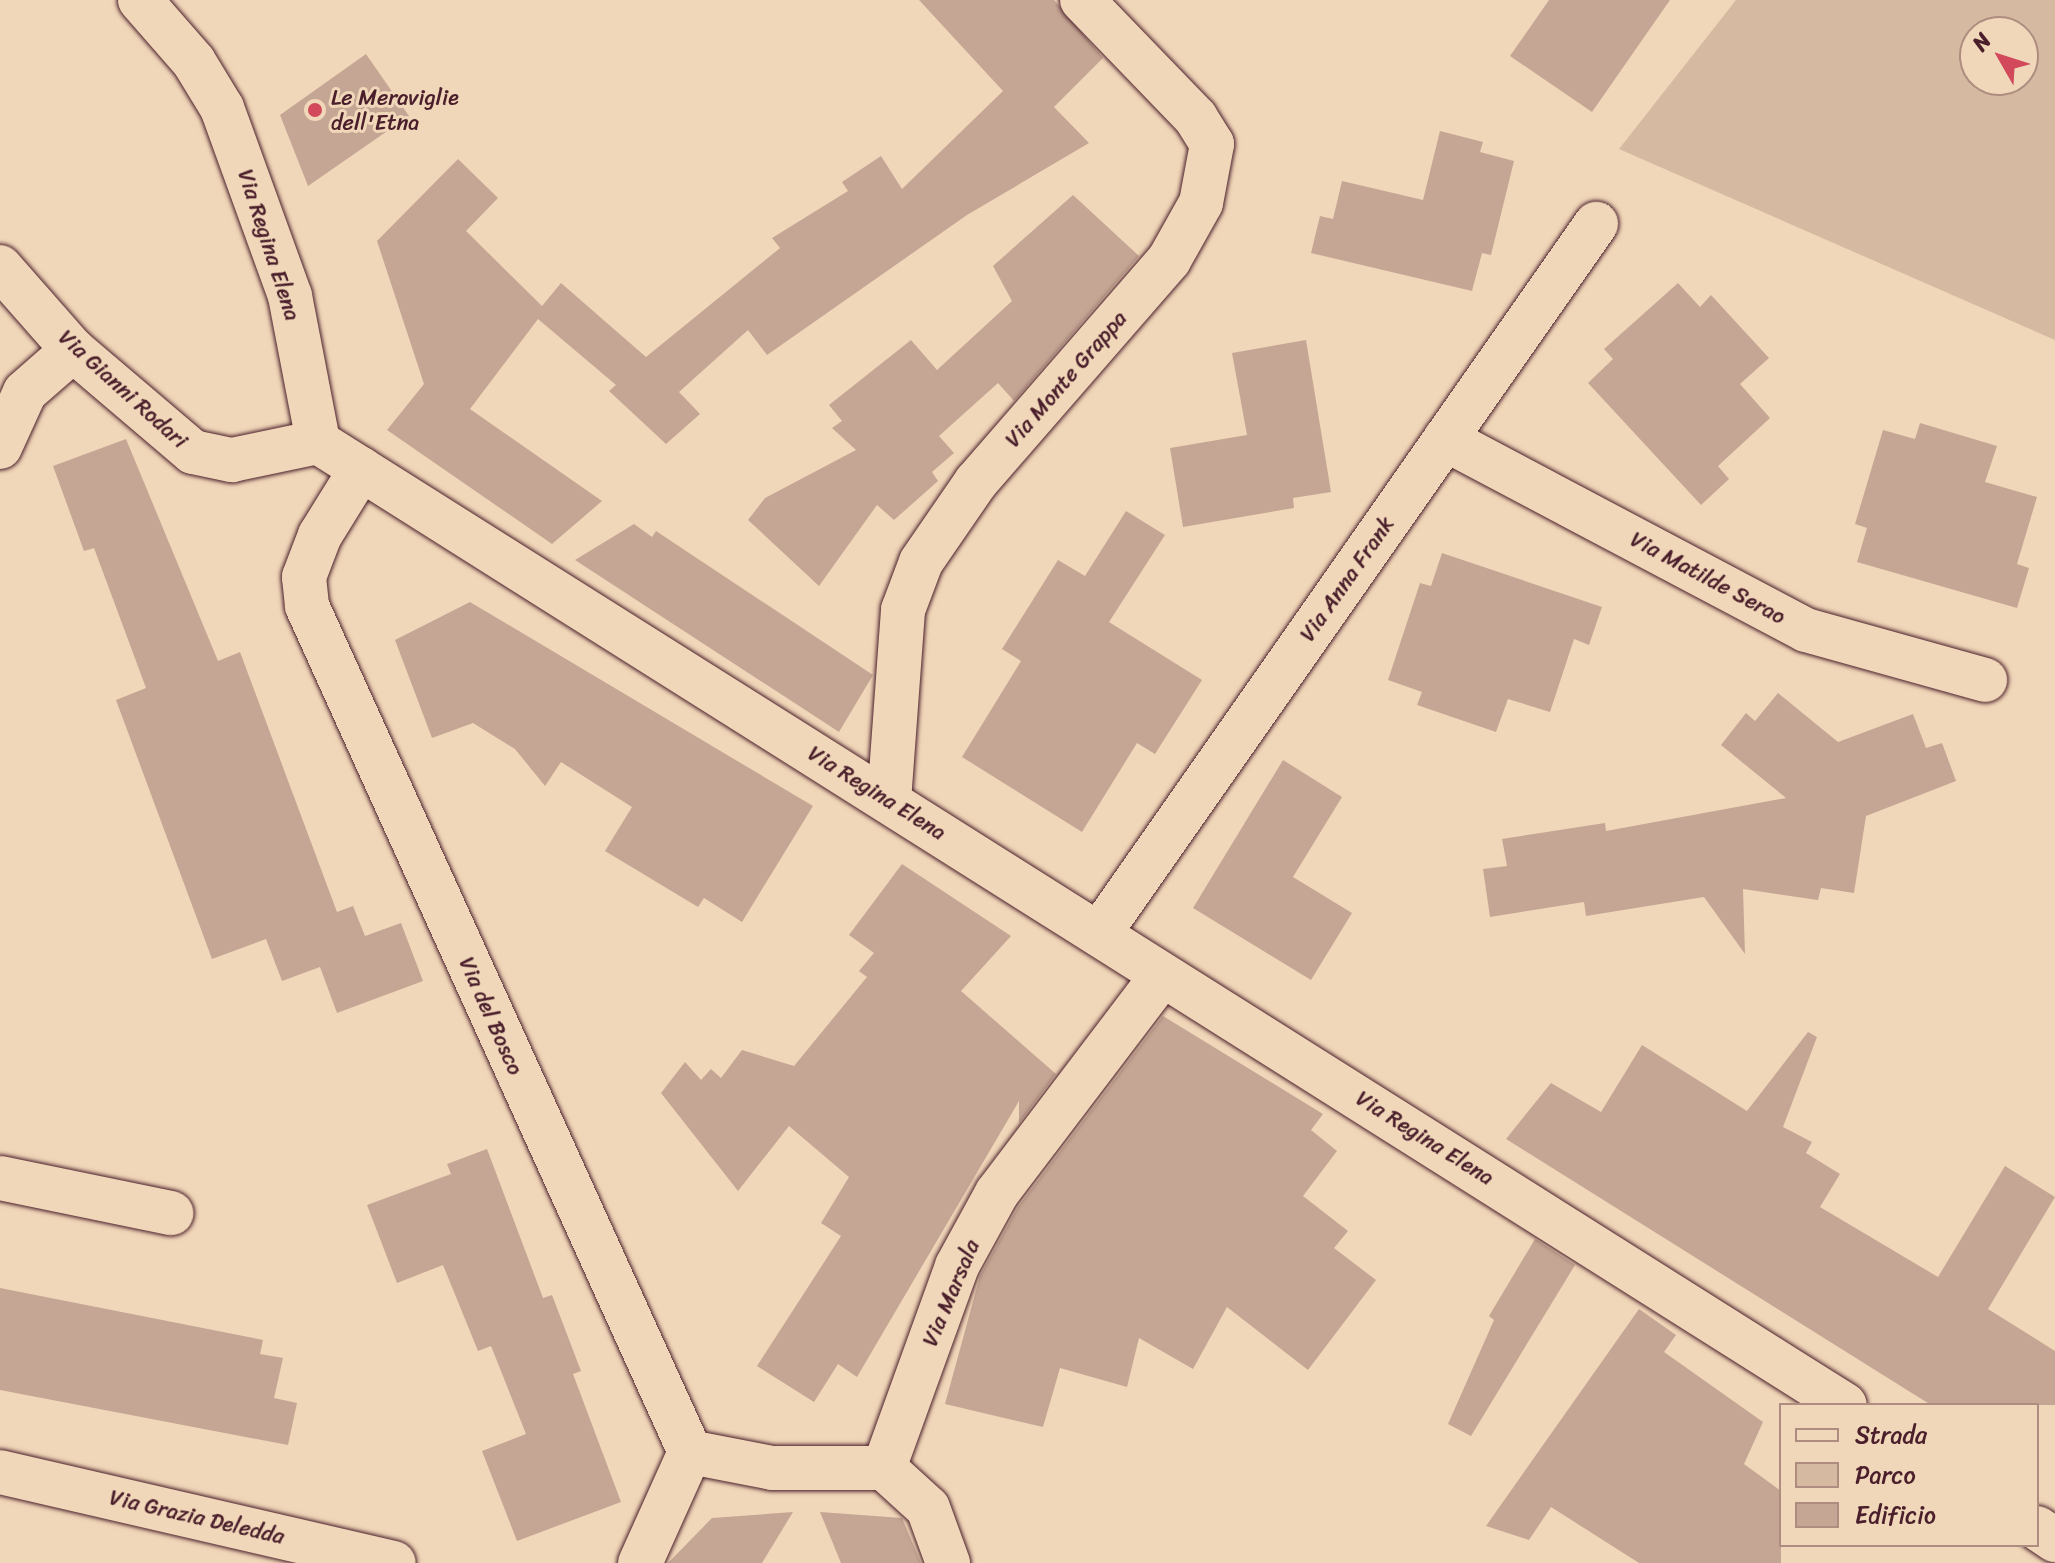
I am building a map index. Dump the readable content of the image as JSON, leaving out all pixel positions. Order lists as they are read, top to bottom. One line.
{"streets":{"street":["Via Regina Elena","Via Monte Grappa","Via Gianni Rodari","Via Matilde Serao","Via Anna Frank","Via del Bosco","Via Marsala","Via Grazia Deledda"]},"crossings":[["Via Regina Elena","Via Monte Grappa"],["Via Regina Elena","Via Gianni Rodari"],["Via Regina Elena","Via Anna Frank"],["Via Regina Elena","Via del Bosco"],["Via Regina Elena","Via Marsala"],["Via Matilde Serao","Via Anna Frank"]],"places":["Le Meraviglie dell'Etna"],"legend":["Strada","Parco","Edificio"],"north":"top left"}
